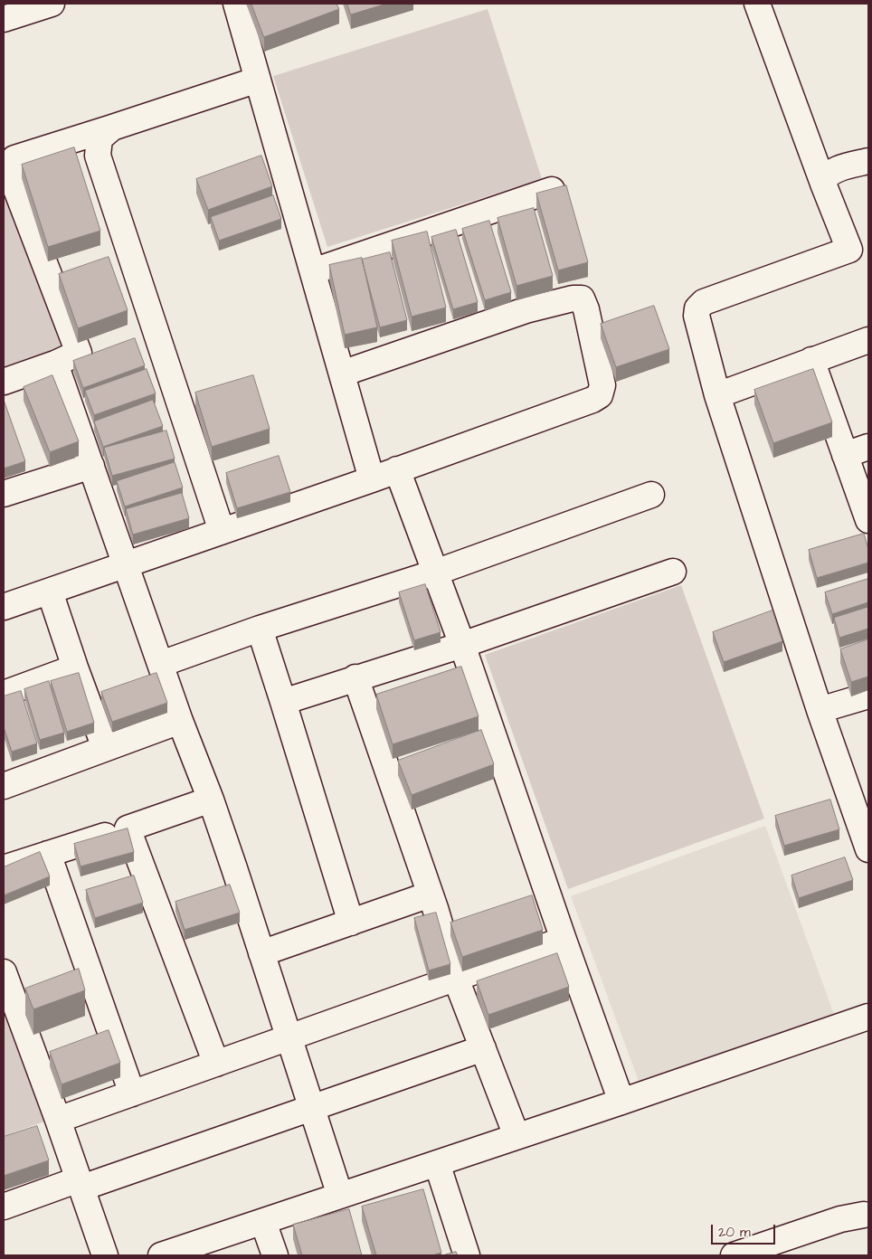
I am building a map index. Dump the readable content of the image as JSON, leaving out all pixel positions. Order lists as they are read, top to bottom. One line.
{"scale_bar":"20 m"}
